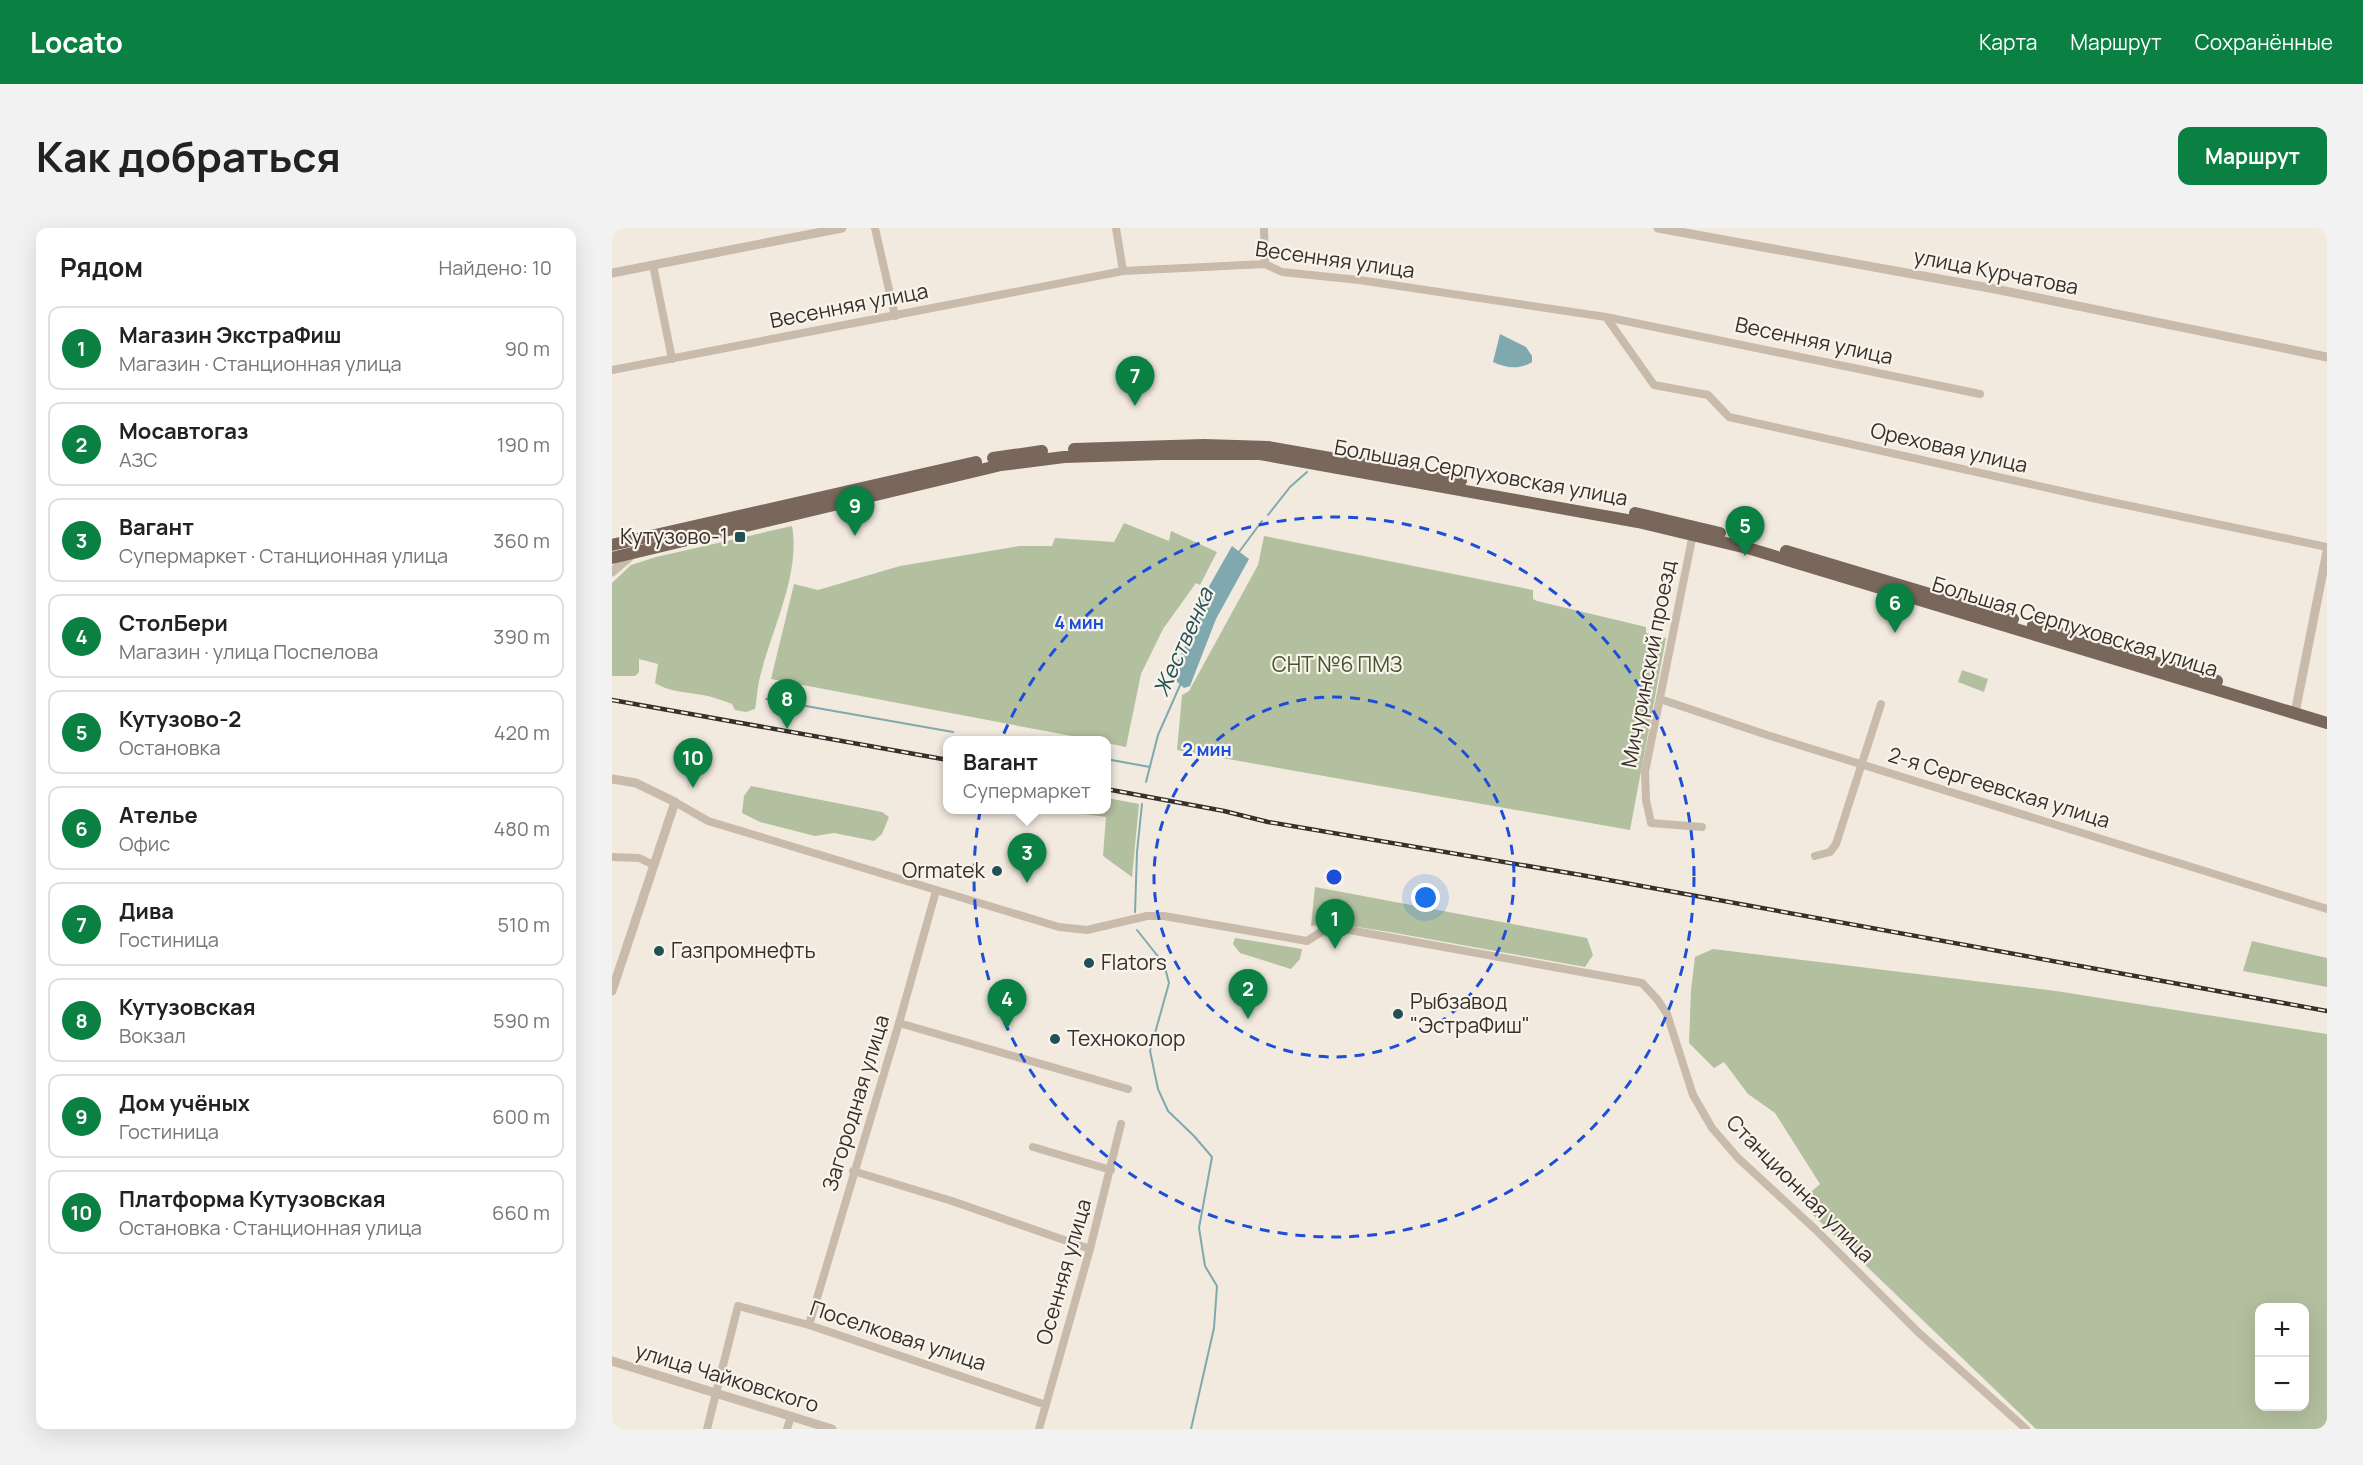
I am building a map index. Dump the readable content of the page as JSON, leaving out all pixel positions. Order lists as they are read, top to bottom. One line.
{"streets":{"main road":["Большая Серпуховская улица"],"street":["Весенняя улица","улица Курчатова","Ореховая улица","Мичуринский проезд","2-я Сергеевская улица","Загородная улица","Станционная улица","Осенняя улица","Поселковая улица","улица Чайковского"]},"crossings":[["Весенняя улица","Ореховая улица"],["Большая Серпуховская улица","Мичуринский проезд"],["Мичуринский проезд","2-я Сергеевская улица"],["Загородная улица","Станционная улица"],["Загородная улица","Поселковая улица"],["Осенняя улица","Поселковая улица"],["Поселковая улица","улица Чайковского"]],"water":["Жественка"],"parks":["СНТ №6 ПМЗ"],"places":{"transit":["Кутузово-1"],"other":["Ormatek","Газпромнефть","Flators","Рыбзавод \"ЭстраФиш\"","Техноколор"]},"page":{"header":"Locato","nav":["Карта","Маршрут","Сохранённые"],"title":"Как добраться","buttons":"Маршрут","heading":["Рядом","Найдено: 10"],"list":[{"mark":"1","name":"Магазин ЭкстраФиш","note":"Магазин · Станционная улица","value":"90 m"},{"mark":"2","name":"Мосавтогаз","note":"АЗС","value":"190 m"},{"mark":"3","name":"Вагант","note":"Супермаркет · Станционная улица","value":"360 m"},{"mark":"4","name":"СтолБери","note":"Магазин · улица Поспелова","value":"390 m"},{"mark":"5","name":"Кутузово-2","note":"Остановка","value":"420 m"},{"mark":"6","name":"Ателье","note":"Офис","value":"480 m"},{"mark":"7","name":"Дива","note":"Гостиница","value":"510 m"},{"mark":"8","name":"Кутузовская","note":"Вокзал","value":"590 m"},{"mark":"9","name":"Дом учёных","note":"Гостиница","value":"600 m"},{"mark":"10","name":"Платформа Кутузовская","note":"Остановка · Станционная улица","value":"660 m"}],"pins":["7","9","5","6","8","10","3","1","2","4"],"popup":["Вагант","Супермаркет"],"map_buttons":["+","−"]},"rings":["4 мин","2 мин"]}
